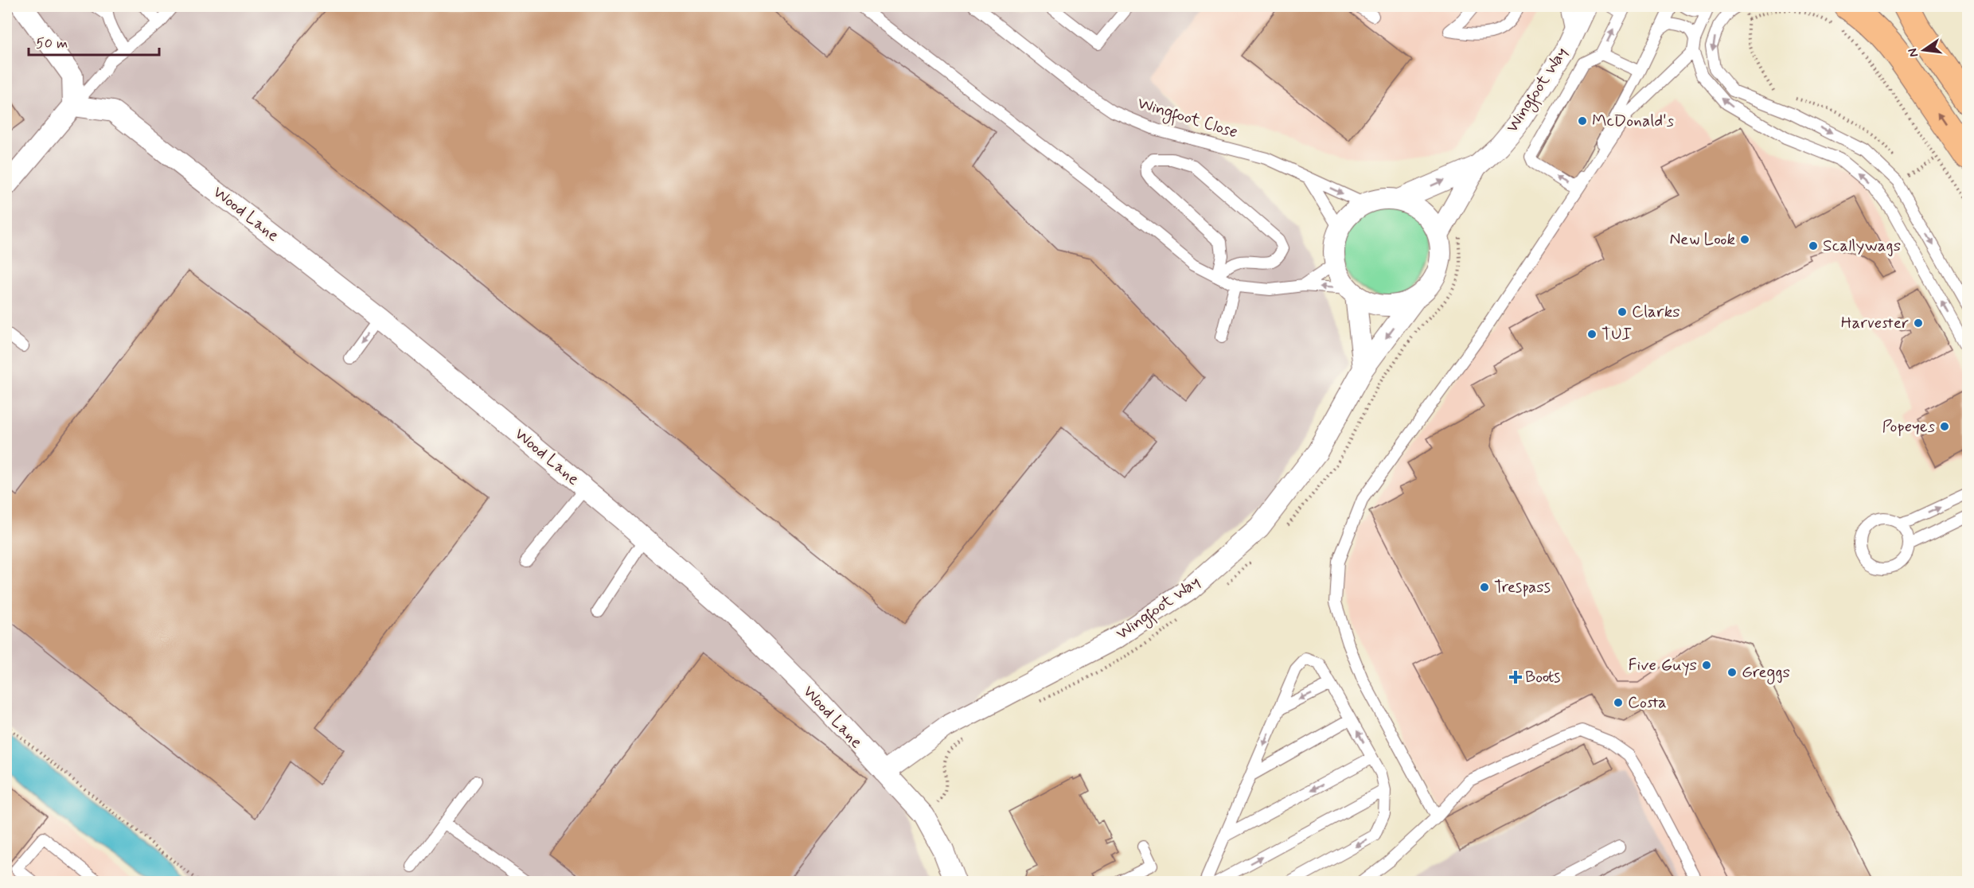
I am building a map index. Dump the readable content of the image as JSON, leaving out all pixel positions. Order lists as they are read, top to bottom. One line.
{"streets":{"street":["Wingfoot Way","Wood Lane"],"lane":["Wingfoot Close"]},"crossings":[["Wingfoot Way","Wingfoot Close"],["Wingfoot Way","Wood Lane"]],"places":{"other":["McDonald's","New Look","Scallywags","Clarks","Harvester","TUI","Popeyes","Trespass","Five Guys","Greggs","Costa"],"health":["Boots"]},"scale_bar":"50 m","north":"left"}
